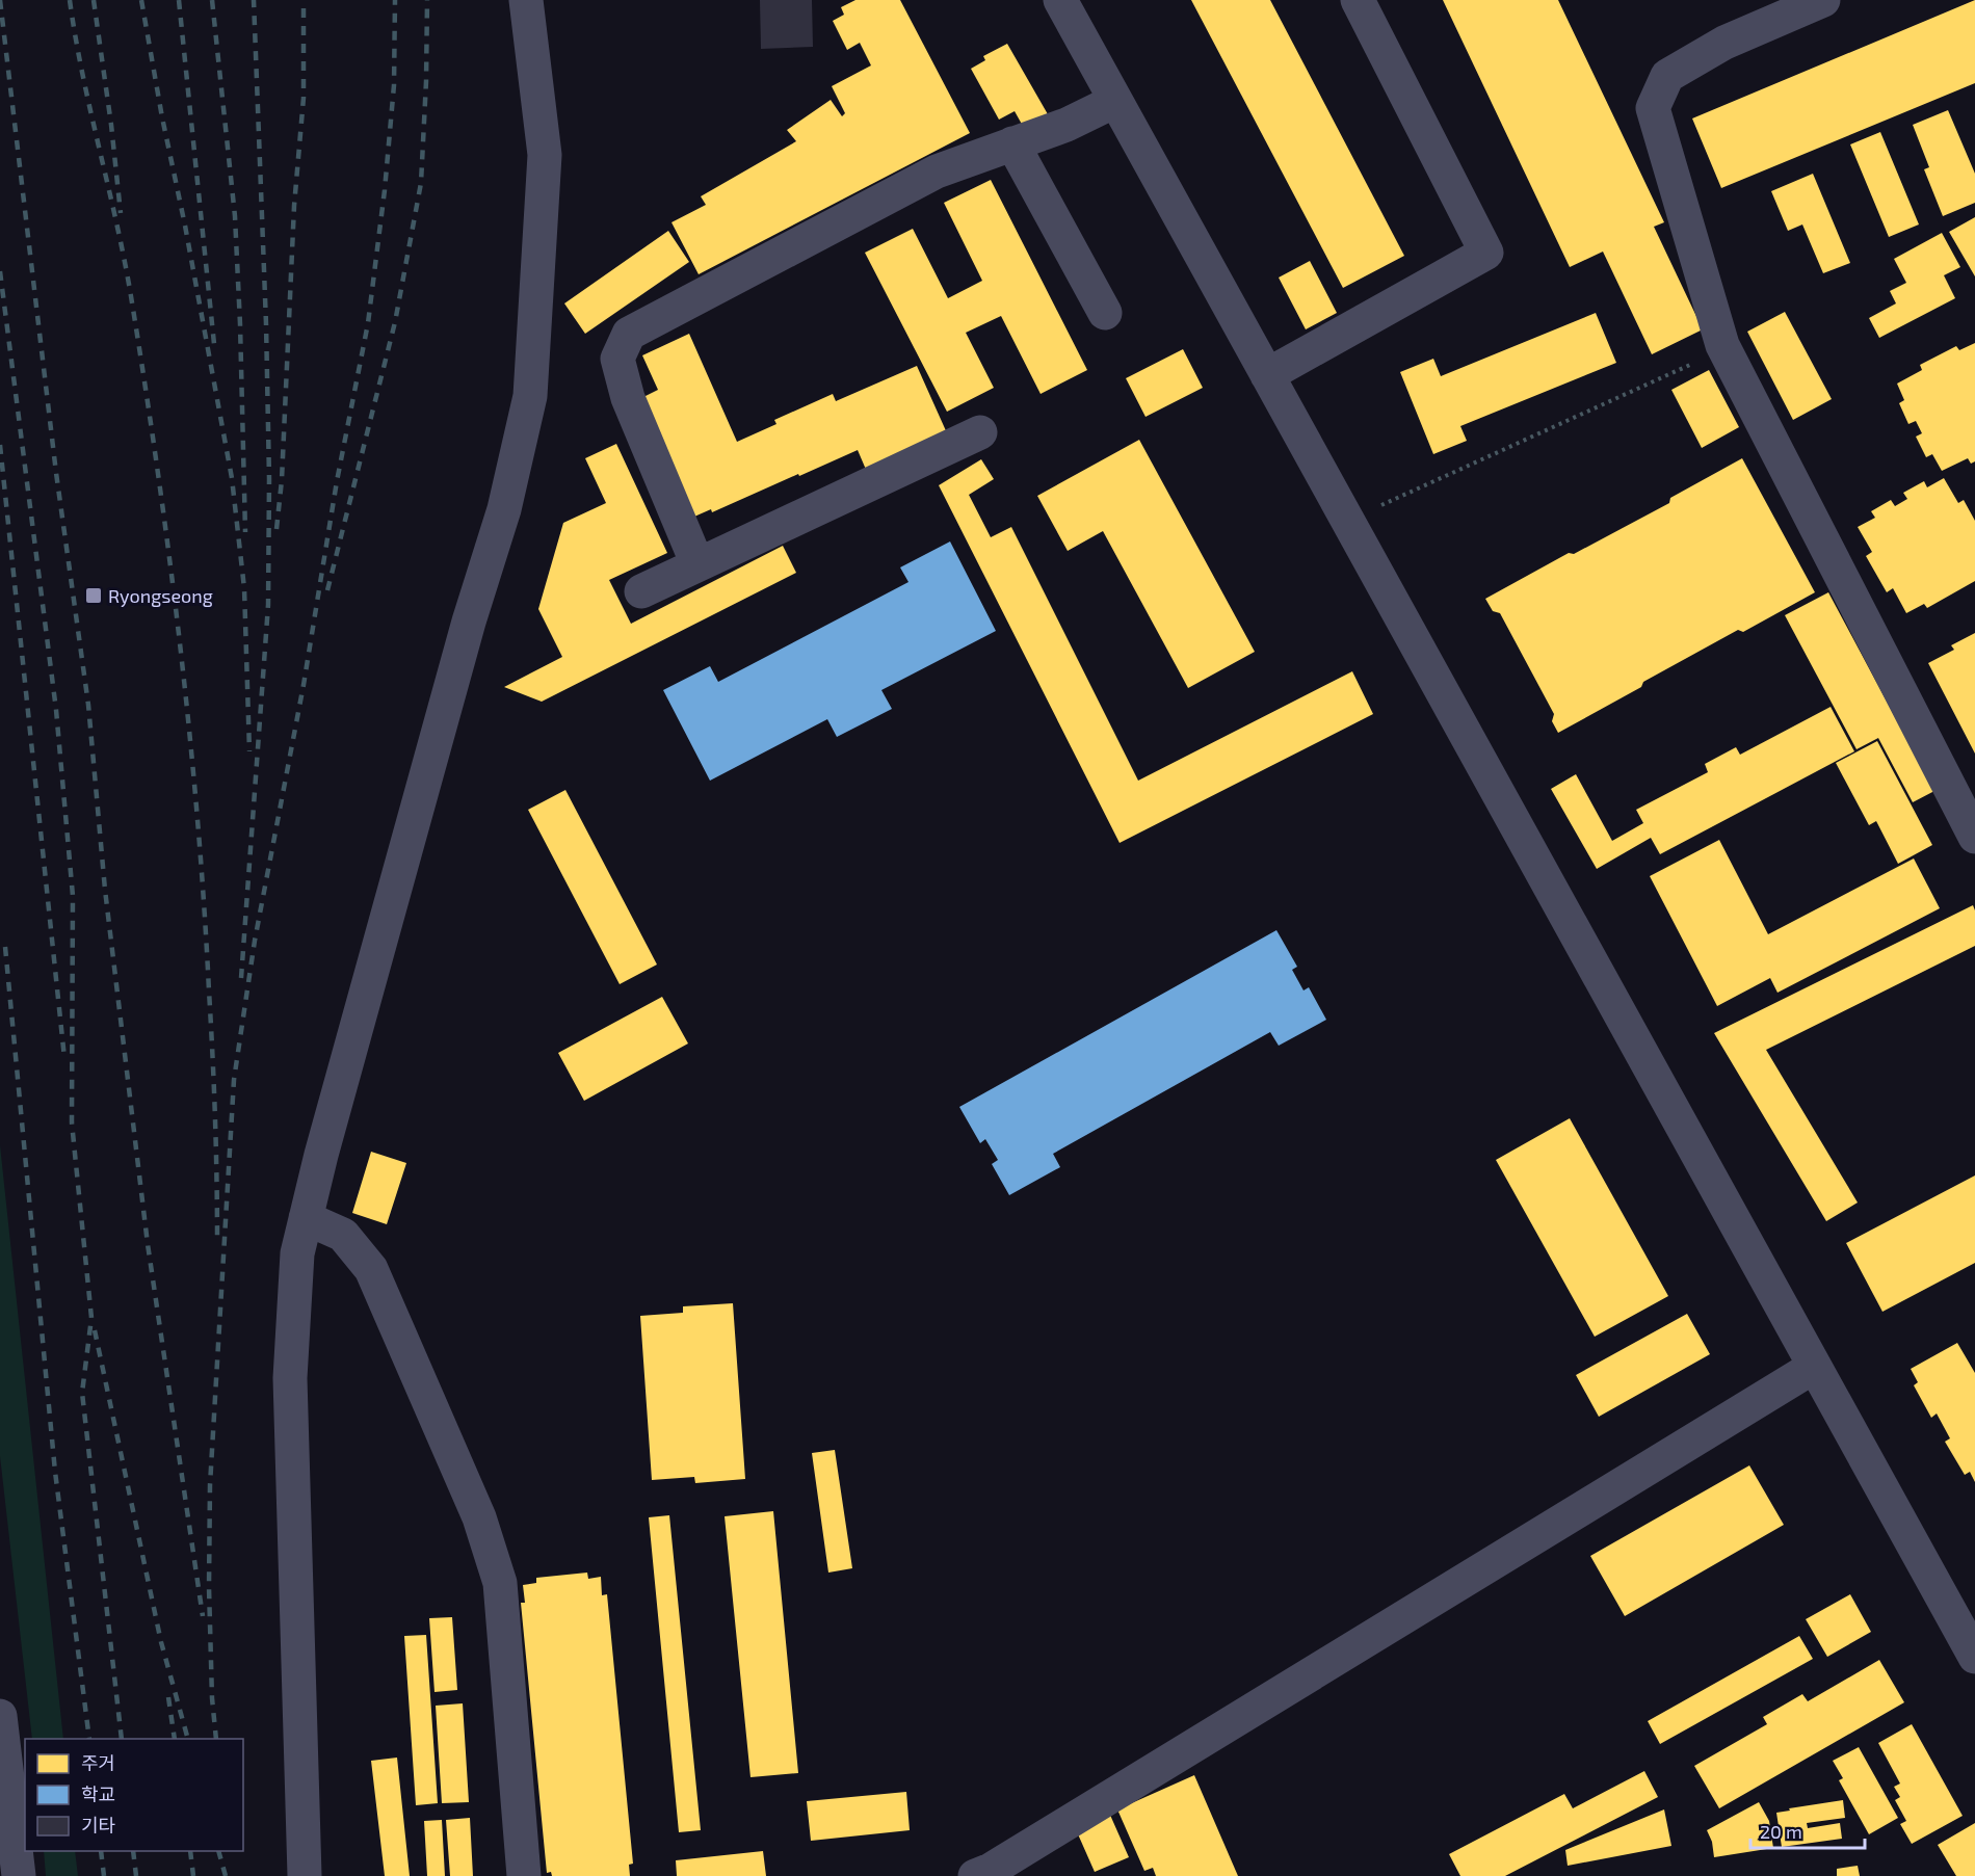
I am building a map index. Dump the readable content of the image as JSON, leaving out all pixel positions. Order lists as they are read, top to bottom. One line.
{"places":{"transit":["Ryongseong"]},"legend":["주거","학교","기타"],"scale_bar":"20 m"}
